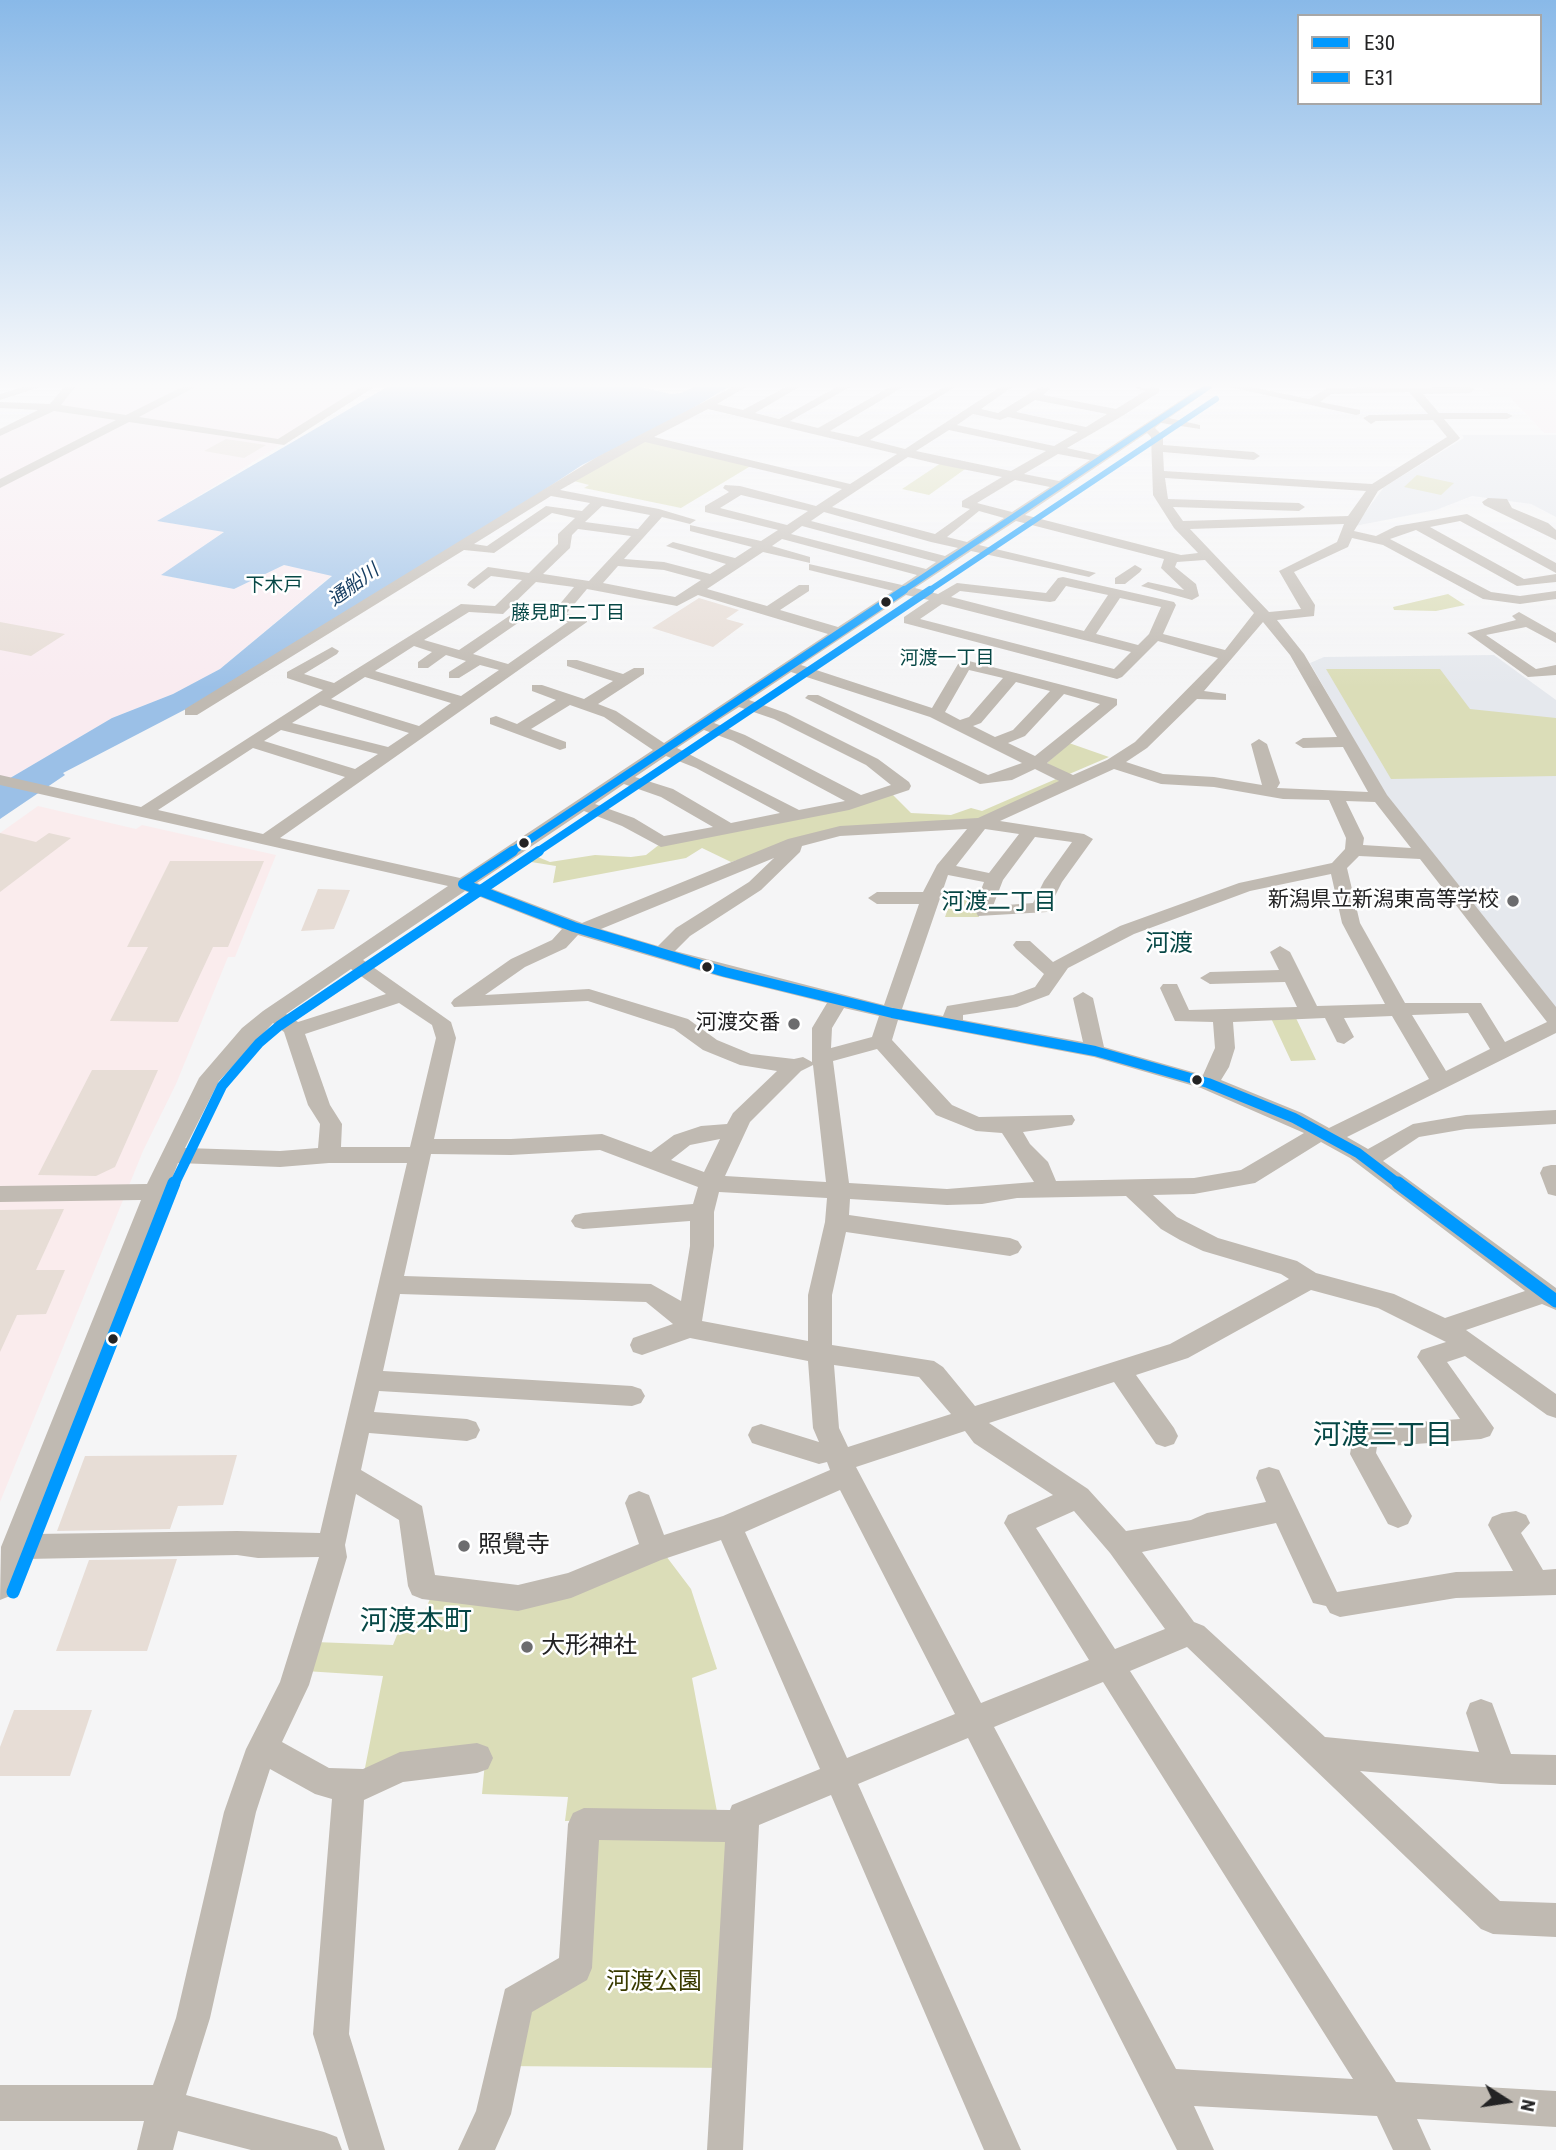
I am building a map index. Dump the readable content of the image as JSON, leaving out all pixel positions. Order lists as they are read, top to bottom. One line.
{"districts":["下木戸","藤見町二丁目","河渡一丁目","河渡二丁目","河渡","河渡三丁目","河渡本町"],"water":["通船川"],"parks":["河渡公園"],"places":["新潟県立新潟東高等学校","河渡交番","照覺寺","大形神社"],"lines":["transit line E30","transit line E31"],"legend":["E30","E31"],"north":"right"}
